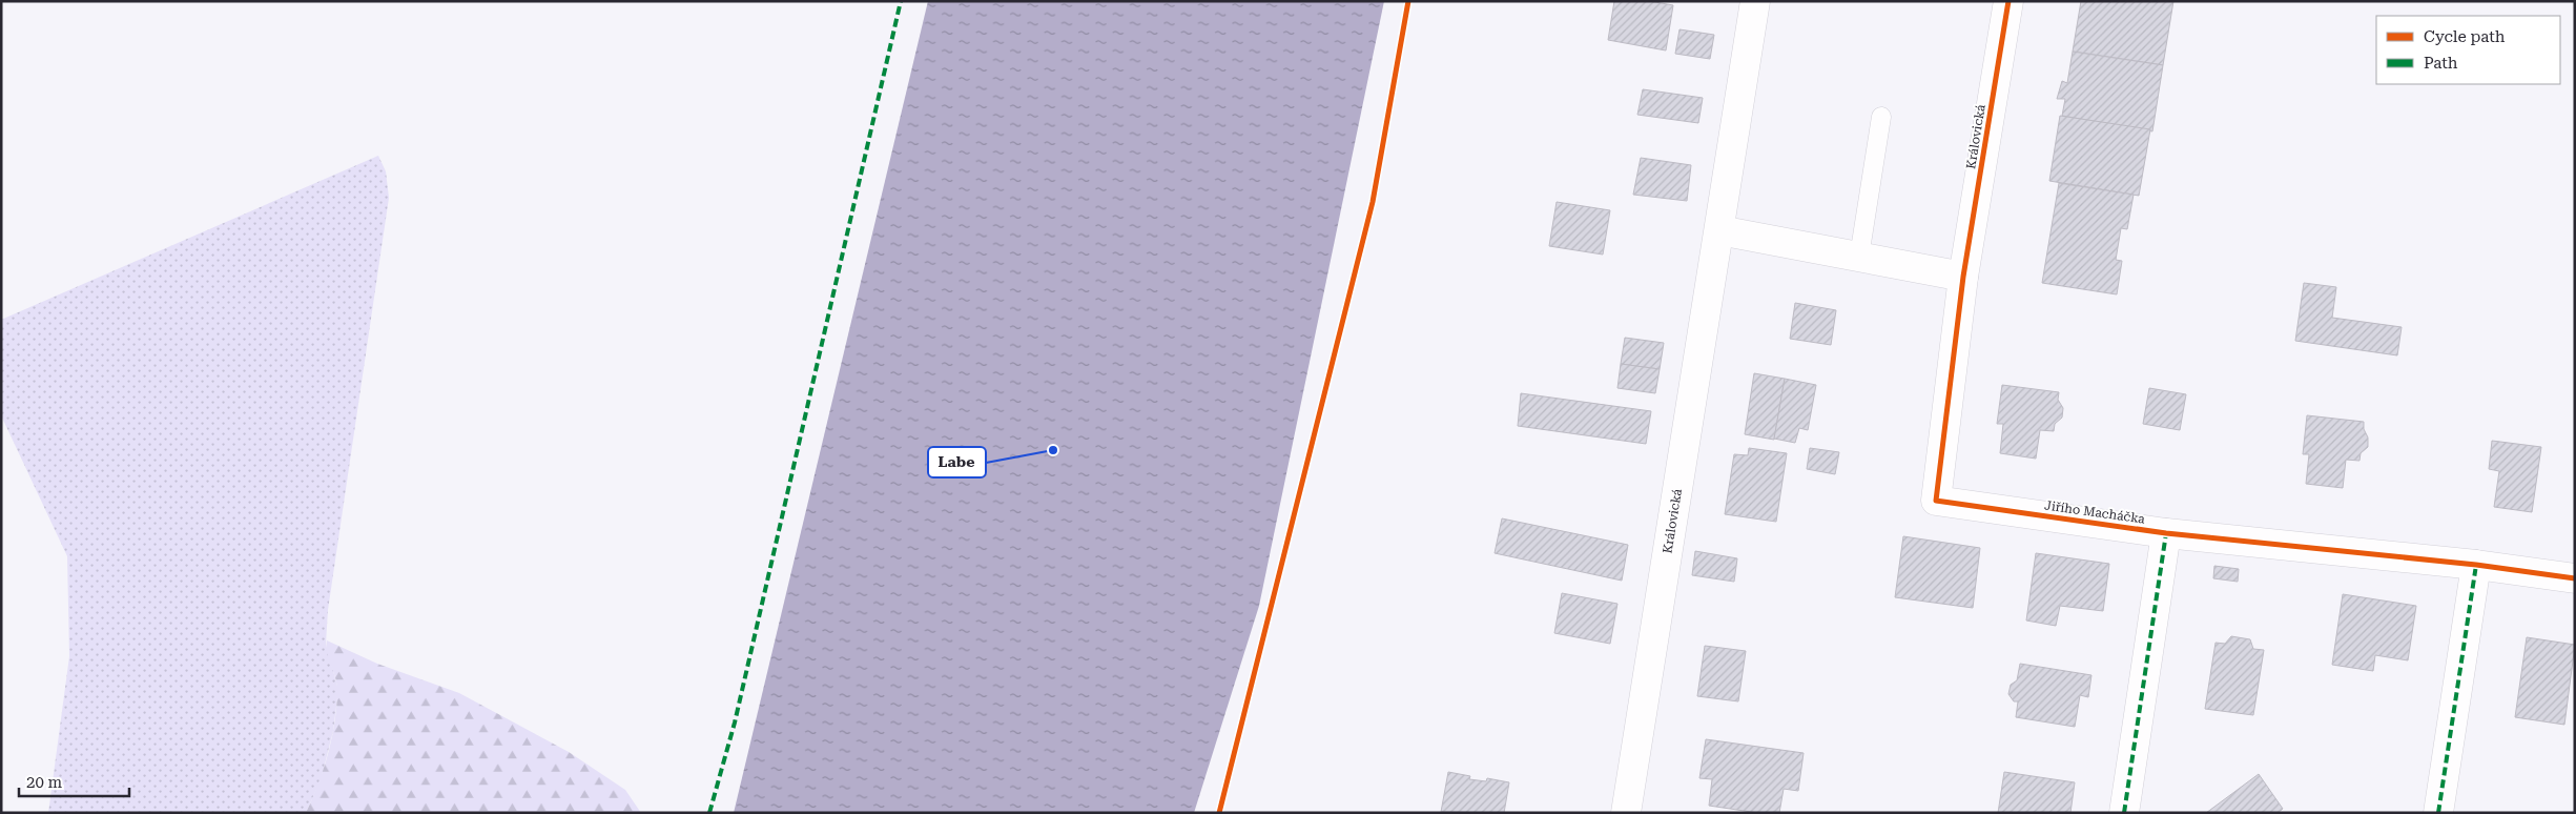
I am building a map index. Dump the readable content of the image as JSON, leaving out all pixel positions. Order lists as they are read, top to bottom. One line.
{"streets":{"street":["Královická","Jiřího Macháčka"]},"crossings":[["Královická","Jiřího Macháčka"]],"places":["Labe"],"legend":["Cycle path","Path"],"scale_bar":"20 m"}
